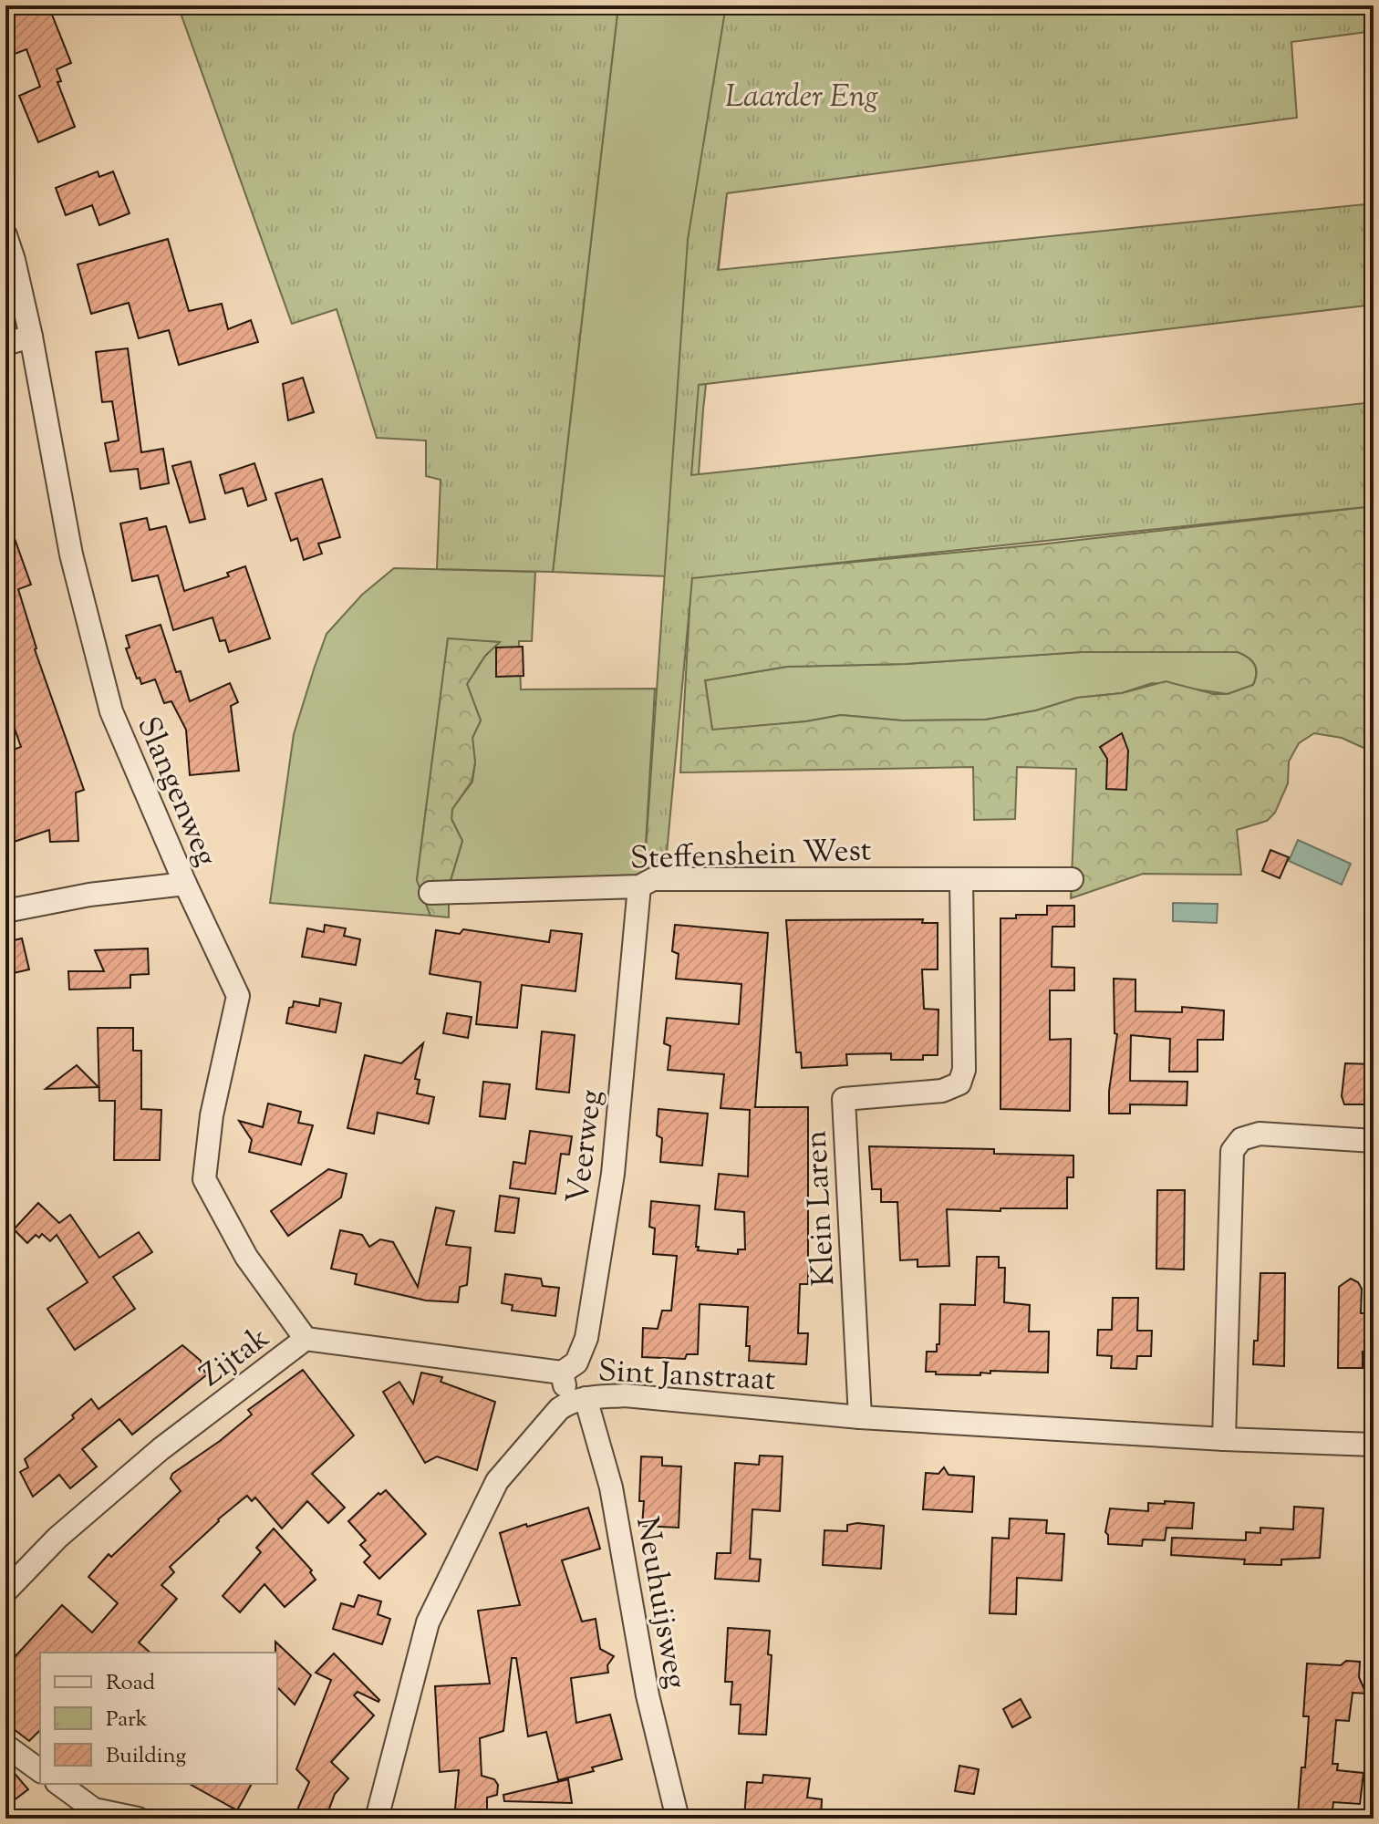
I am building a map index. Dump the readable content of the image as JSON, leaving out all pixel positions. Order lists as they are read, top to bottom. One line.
{"streets":{"street":["Slangenweg","Steffenshein West","Veerweg","Klein Laren","Zijtak","Sint Janstraat","Neuhuijsweg"]},"crossings":[["Steffenshein West","Veerweg"],["Steffenshein West","Klein Laren"],["Veerweg","Zijtak"],["Klein Laren","Sint Janstraat"],["Sint Janstraat","Neuhuijsweg"]],"parks":["Laarder Eng"],"legend":["Road","Park","Building"]}
